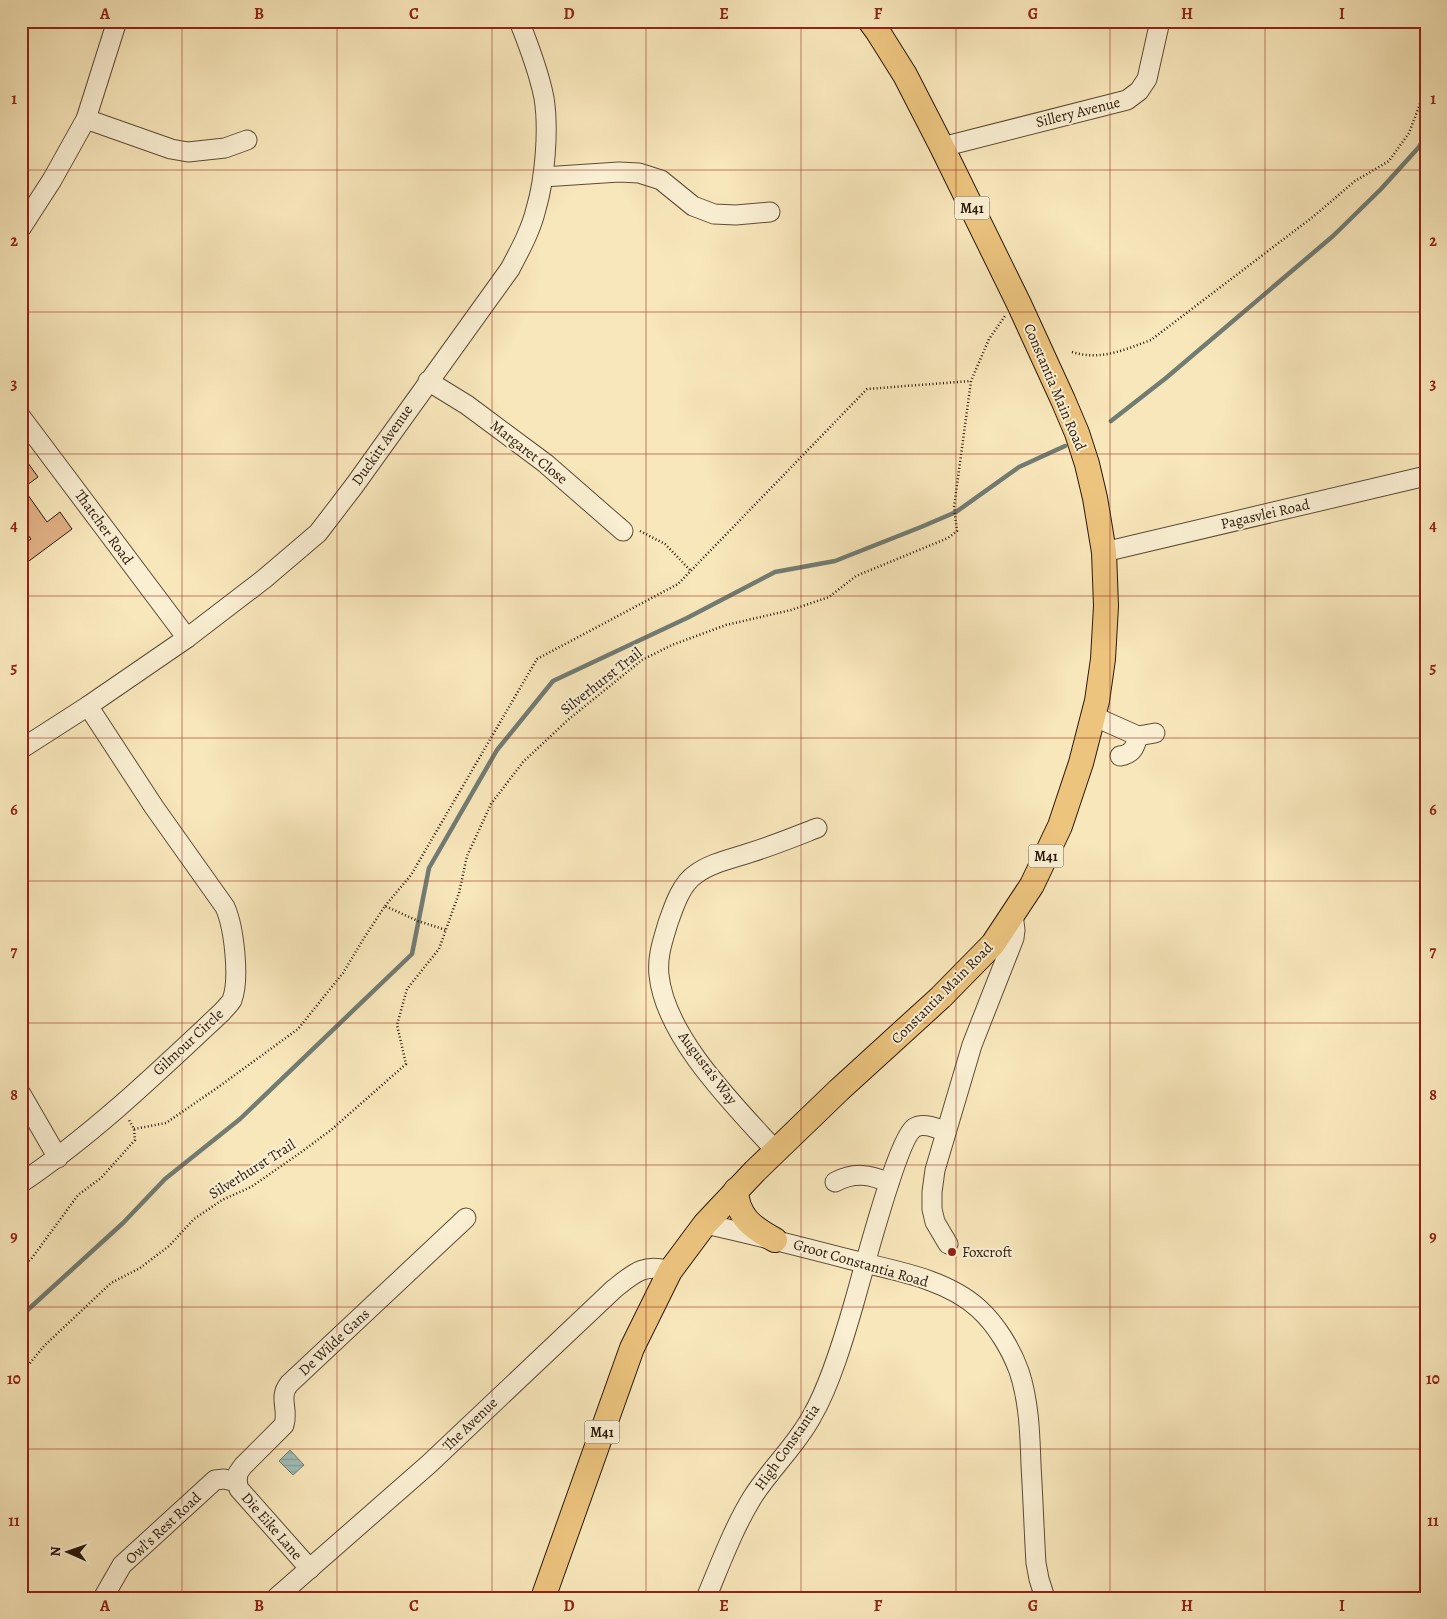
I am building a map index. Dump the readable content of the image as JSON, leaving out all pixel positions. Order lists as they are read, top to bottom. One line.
{"streets":{"main road":["M41","Constantia Main Road"],"street":["Sillery Avenue","Duckitt Avenue","Margaret Close","Pagasvlei Road","Thatcher Road","Gilmour Circle","Augusta's Way","Groot Constantia Road","De Wilde Gans","The Avenue","High Constantia","Die Eike Lane","Owl's Rest Road"],"path":["Silverhurst Trail"]},"crossings":[["Sillery Avenue","Constantia Main Road"],["Constantia Main Road","Pagasvlei Road"],["Constantia Main Road","Augusta's Way"],["Constantia Main Road","Groot Constantia Road"],["Constantia Main Road","The Avenue"],["Duckitt Avenue","Margaret Close"],["Duckitt Avenue","Thatcher Road"],["Duckitt Avenue","Gilmour Circle"],["Groot Constantia Road","High Constantia"],["De Wilde Gans","Die Eike Lane"],["De Wilde Gans","Owl's Rest Road"],["The Avenue","Die Eike Lane"],["Die Eike Lane","Owl's Rest Road"]],"places":["Foxcroft"],"north":"left","grid":{"columns":["A","B","C","D","E","F","G","H","I"],"rows":["1","2","3","4","5","6","7","8","9","10","11"]}}
